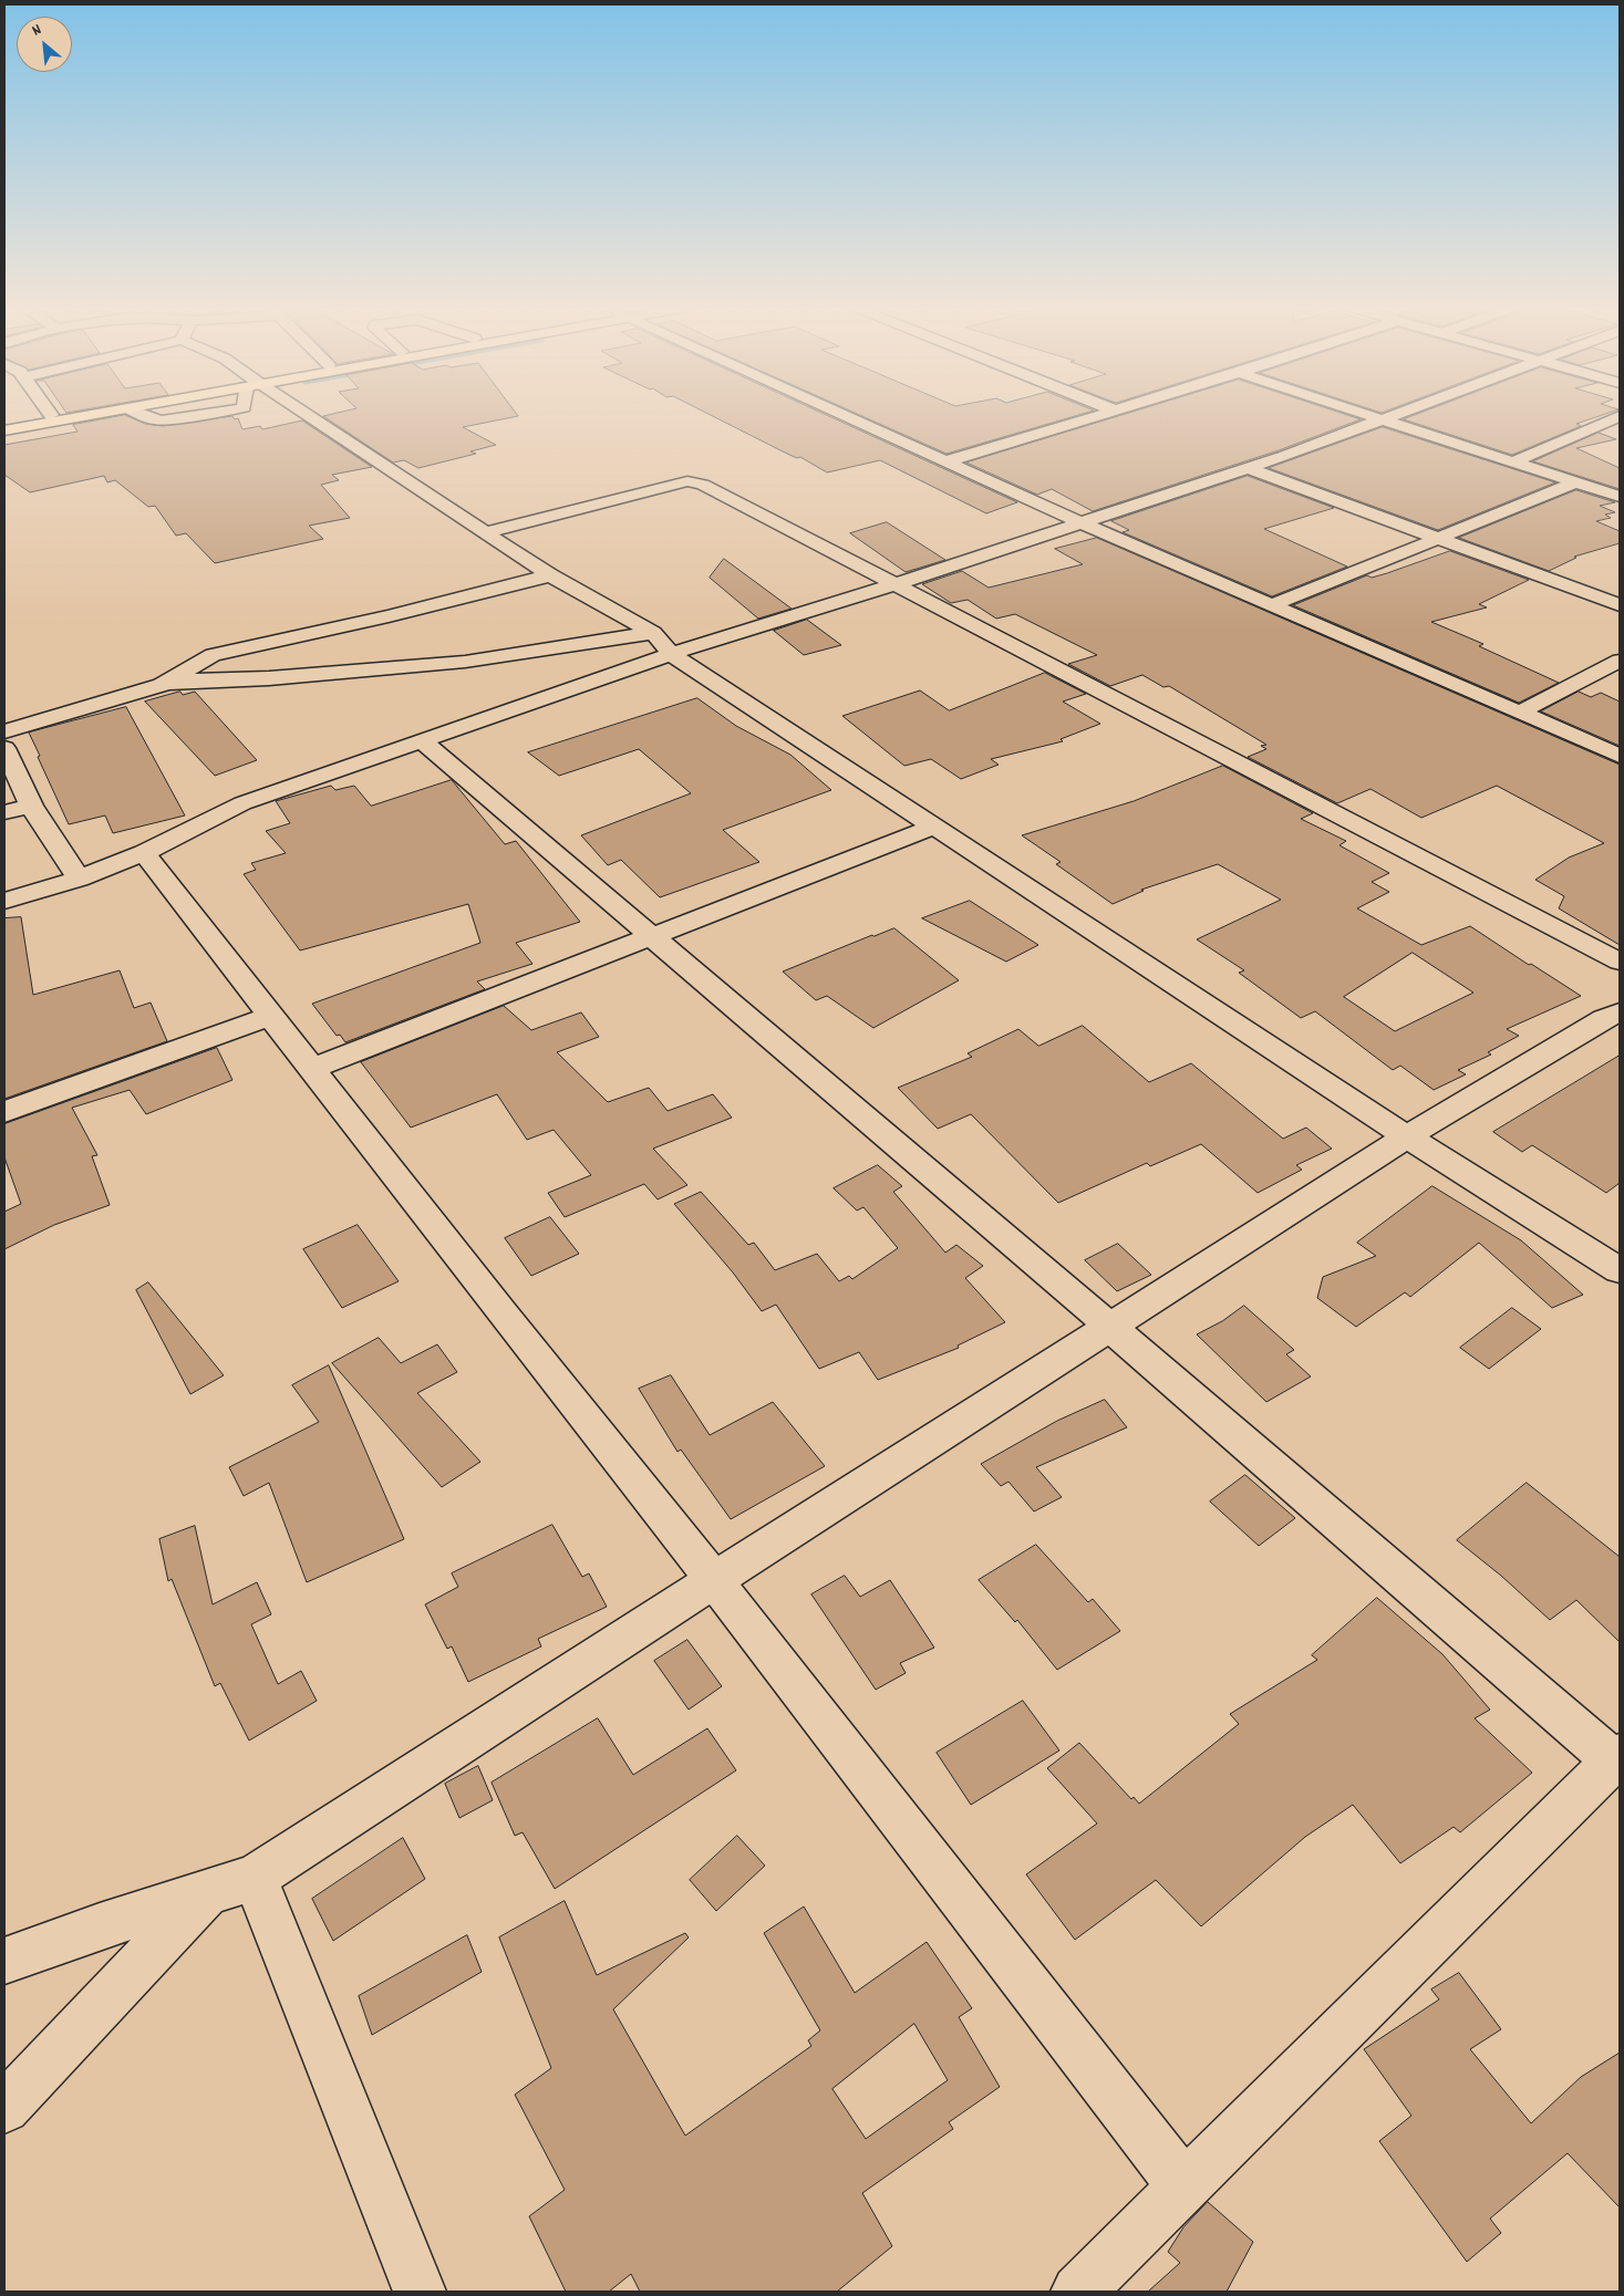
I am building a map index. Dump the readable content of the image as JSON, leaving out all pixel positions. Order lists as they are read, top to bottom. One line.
{"north":"top left"}
